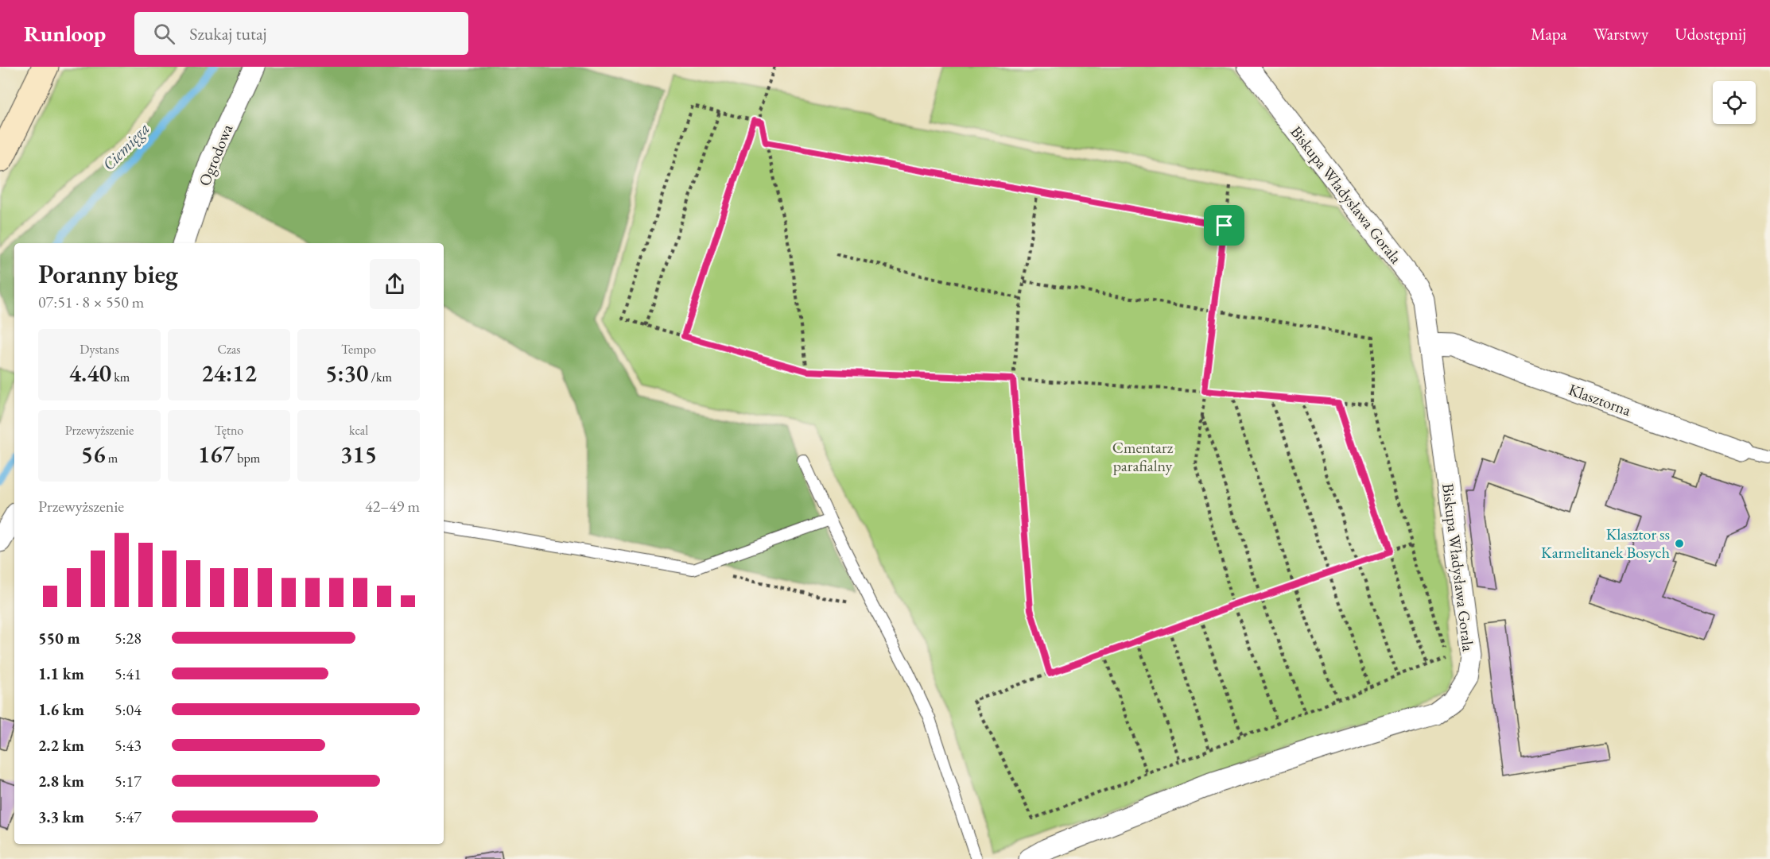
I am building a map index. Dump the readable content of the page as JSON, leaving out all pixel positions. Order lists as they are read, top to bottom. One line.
{"streets":{"street":["Ogrodowa","Biskupa Władysława Gorala","Klasztorna"]},"crossings":[["Biskupa Władysława Gorala","Klasztorna"]],"water":["Ciemięga"],"parks":["Cmentarz parafialny"],"places":["Klasztor ss Karmelitanek Bosych"],"page":{"header":"Runloop","search":"Szukaj tutaj","nav":["Mapa","Warstwy","Udostępnij"],"heading":["Poranny bieg","07:51 · 8 × 550 m"],"stats":[["Dystans","4.40 km"],["Czas","24:12"],["Tempo","5:30 /km"],["Przewyższenie","56 m"],["Tętno","167 bpm"],["kcal","315"]],"chart":["Przewyższenie","42–49 m"],"list":[{"name":"550 m","note":"5:28"},{"name":"1.1 km","note":"5:41"},{"name":"1.6 km","note":"5:04"},{"name":"2.2 km","note":"5:43"},{"name":"2.8 km","note":"5:17"},{"name":"3.3 km","note":"5:47"}]}}
